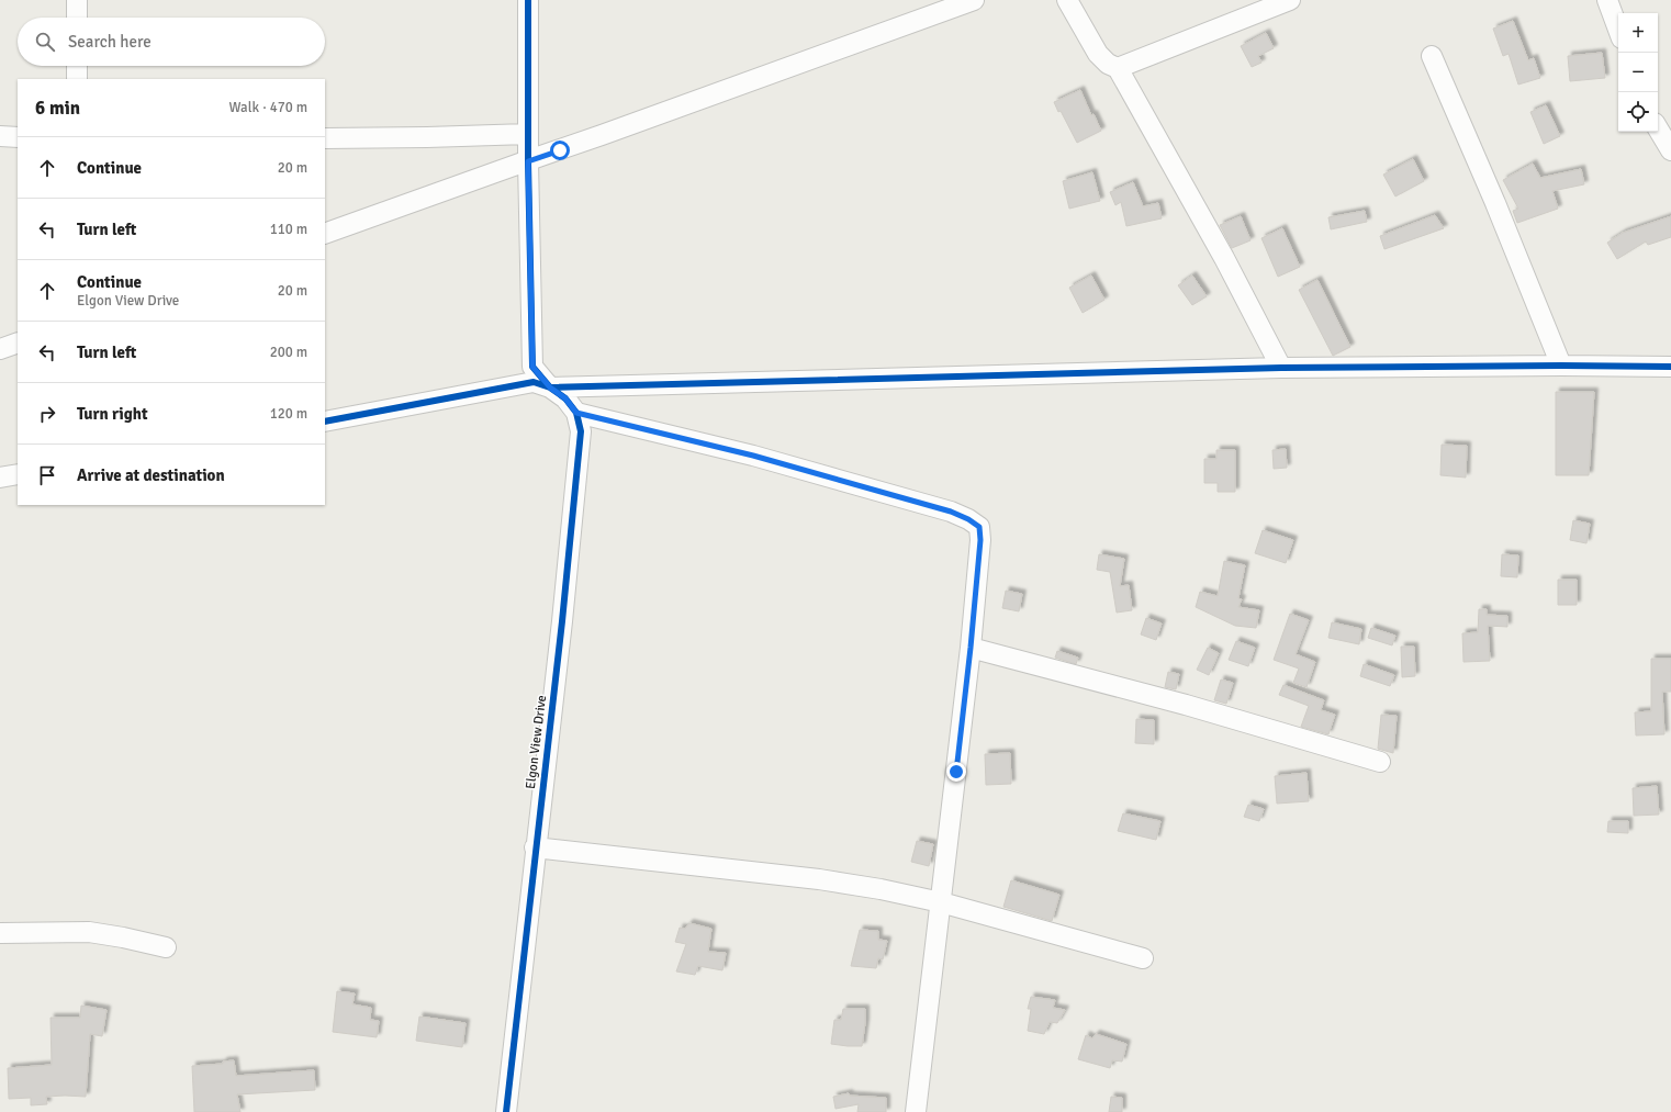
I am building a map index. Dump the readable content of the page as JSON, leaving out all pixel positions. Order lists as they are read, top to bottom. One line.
{"streets":{"street":["Elgon View Drive"]},"page":{"map_buttons":["+","−"],"search":"Search here","heading":["6 min","Walk · 470 m"],"list":[["Continue","20 m"],["Turn left","110 m"],["Continue","Elgon View Drive","20 m"],["Turn left","200 m"],["Turn right","120 m"],"Arrive at destination"]}}
